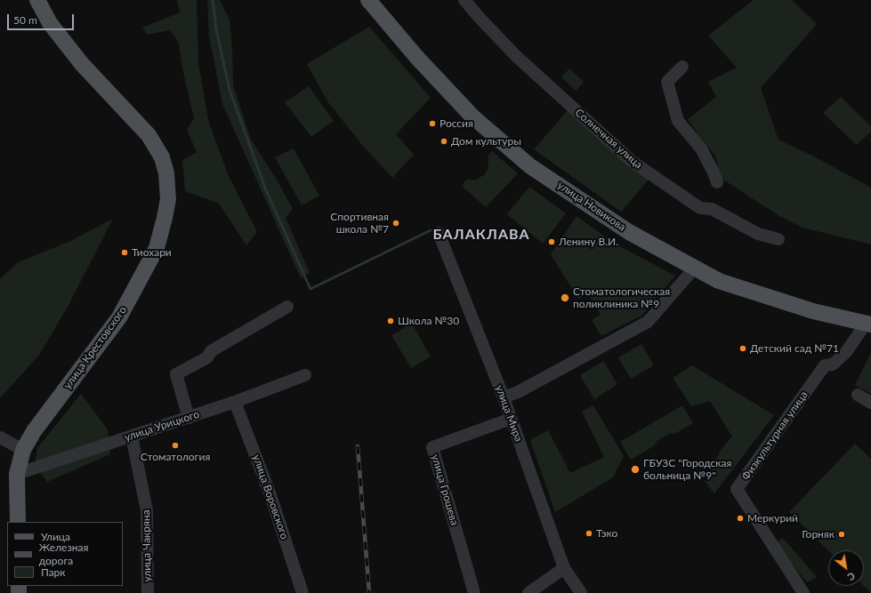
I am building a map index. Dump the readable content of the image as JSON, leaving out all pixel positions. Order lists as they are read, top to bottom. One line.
{"streets":{"main road":["улица Новикова","улица Крестовского"],"street":["Солнечная улица","улица Мира","улица Урицкого","Физкультурная улица","улица Грошева","улица Воровского","улица Чакряна"]},"crossings":[["улица Новикова","Физкультурная улица"],["улица Крестовского","улица Урицкого"],["улица Мира","улица Грошева"],["улица Урицкого","улица Воровского"],["улица Урицкого","улица Чакряна"]],"districts":["БАЛАКЛАВА"],"places":["Россия","Дом культуры","Спортивная школа №7","Ленину В.И.","Тиохари","Стоматологическая поликлиника №9","Школа №30","Детский сад №71","Стоматология","ГБУЗС \"Городская больница №9\"","Меркурий","Тэко","Горняк"],"legend":["Улица","Железная дорога","Парк"],"scale_bar":"50 m","north":"bottom right"}
